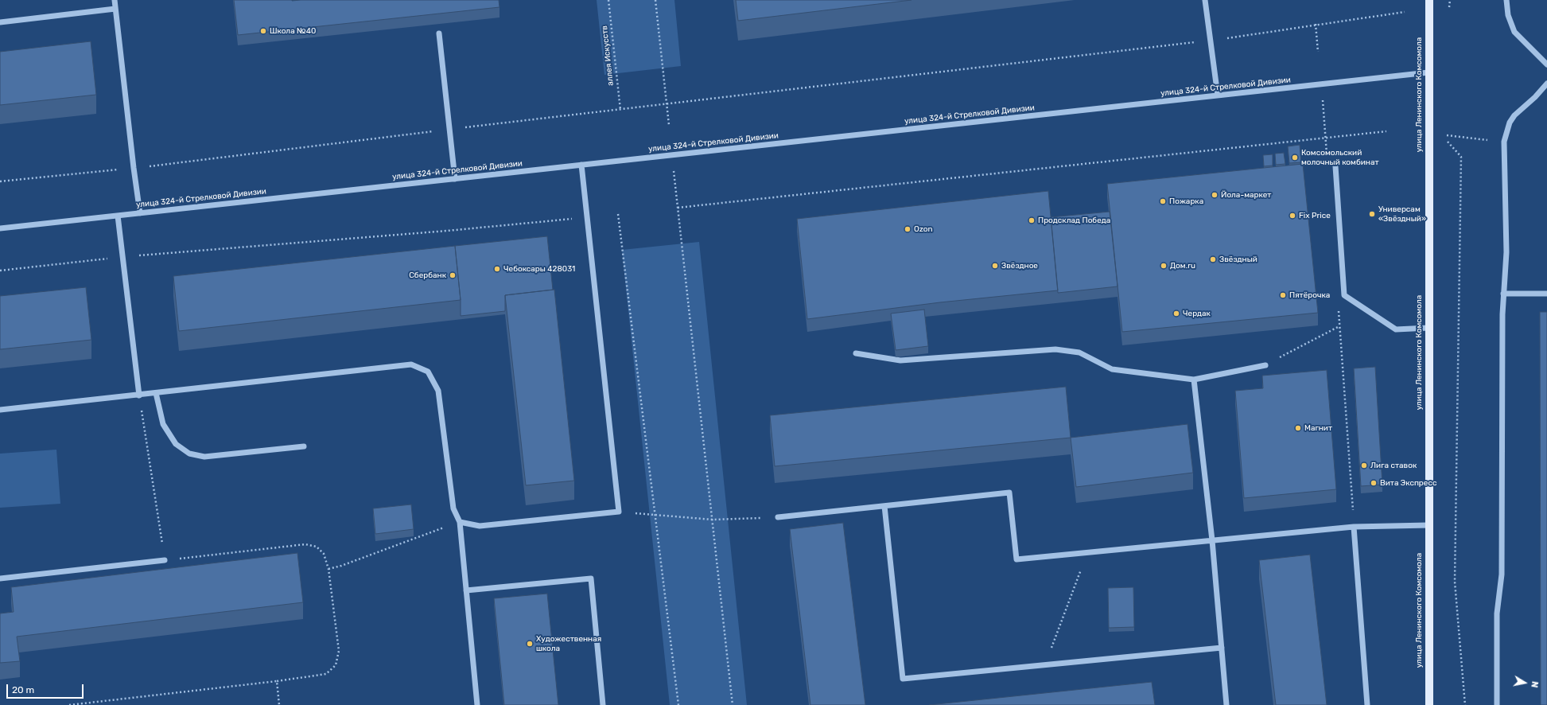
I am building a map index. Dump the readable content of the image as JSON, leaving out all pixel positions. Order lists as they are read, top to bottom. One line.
{"streets":{"main road":["улица Ленинского Комсомола"],"street":["улица 324-й Стрелковой Дивизии"],"path":["аллея Искусств"]},"crossings":[["улица 324-й Стрелковой Дивизии","улица Ленинского Комсомола"]],"places":["Школа №40","Комсомольский молочный комбинат","Йола-маркет","Пожарка","Универсам «Звёздный»","Fix Price","Продсклад Победа","Ozon","Звёздный","Звёздное","Дом.ru","Чебоксары 428031","Сбербанк","Пятёрочка","Чердак","Магнит","Лига ставок","Вита Экспресс","Художественная школа"],"scale_bar":"20 m","north":"right"}
